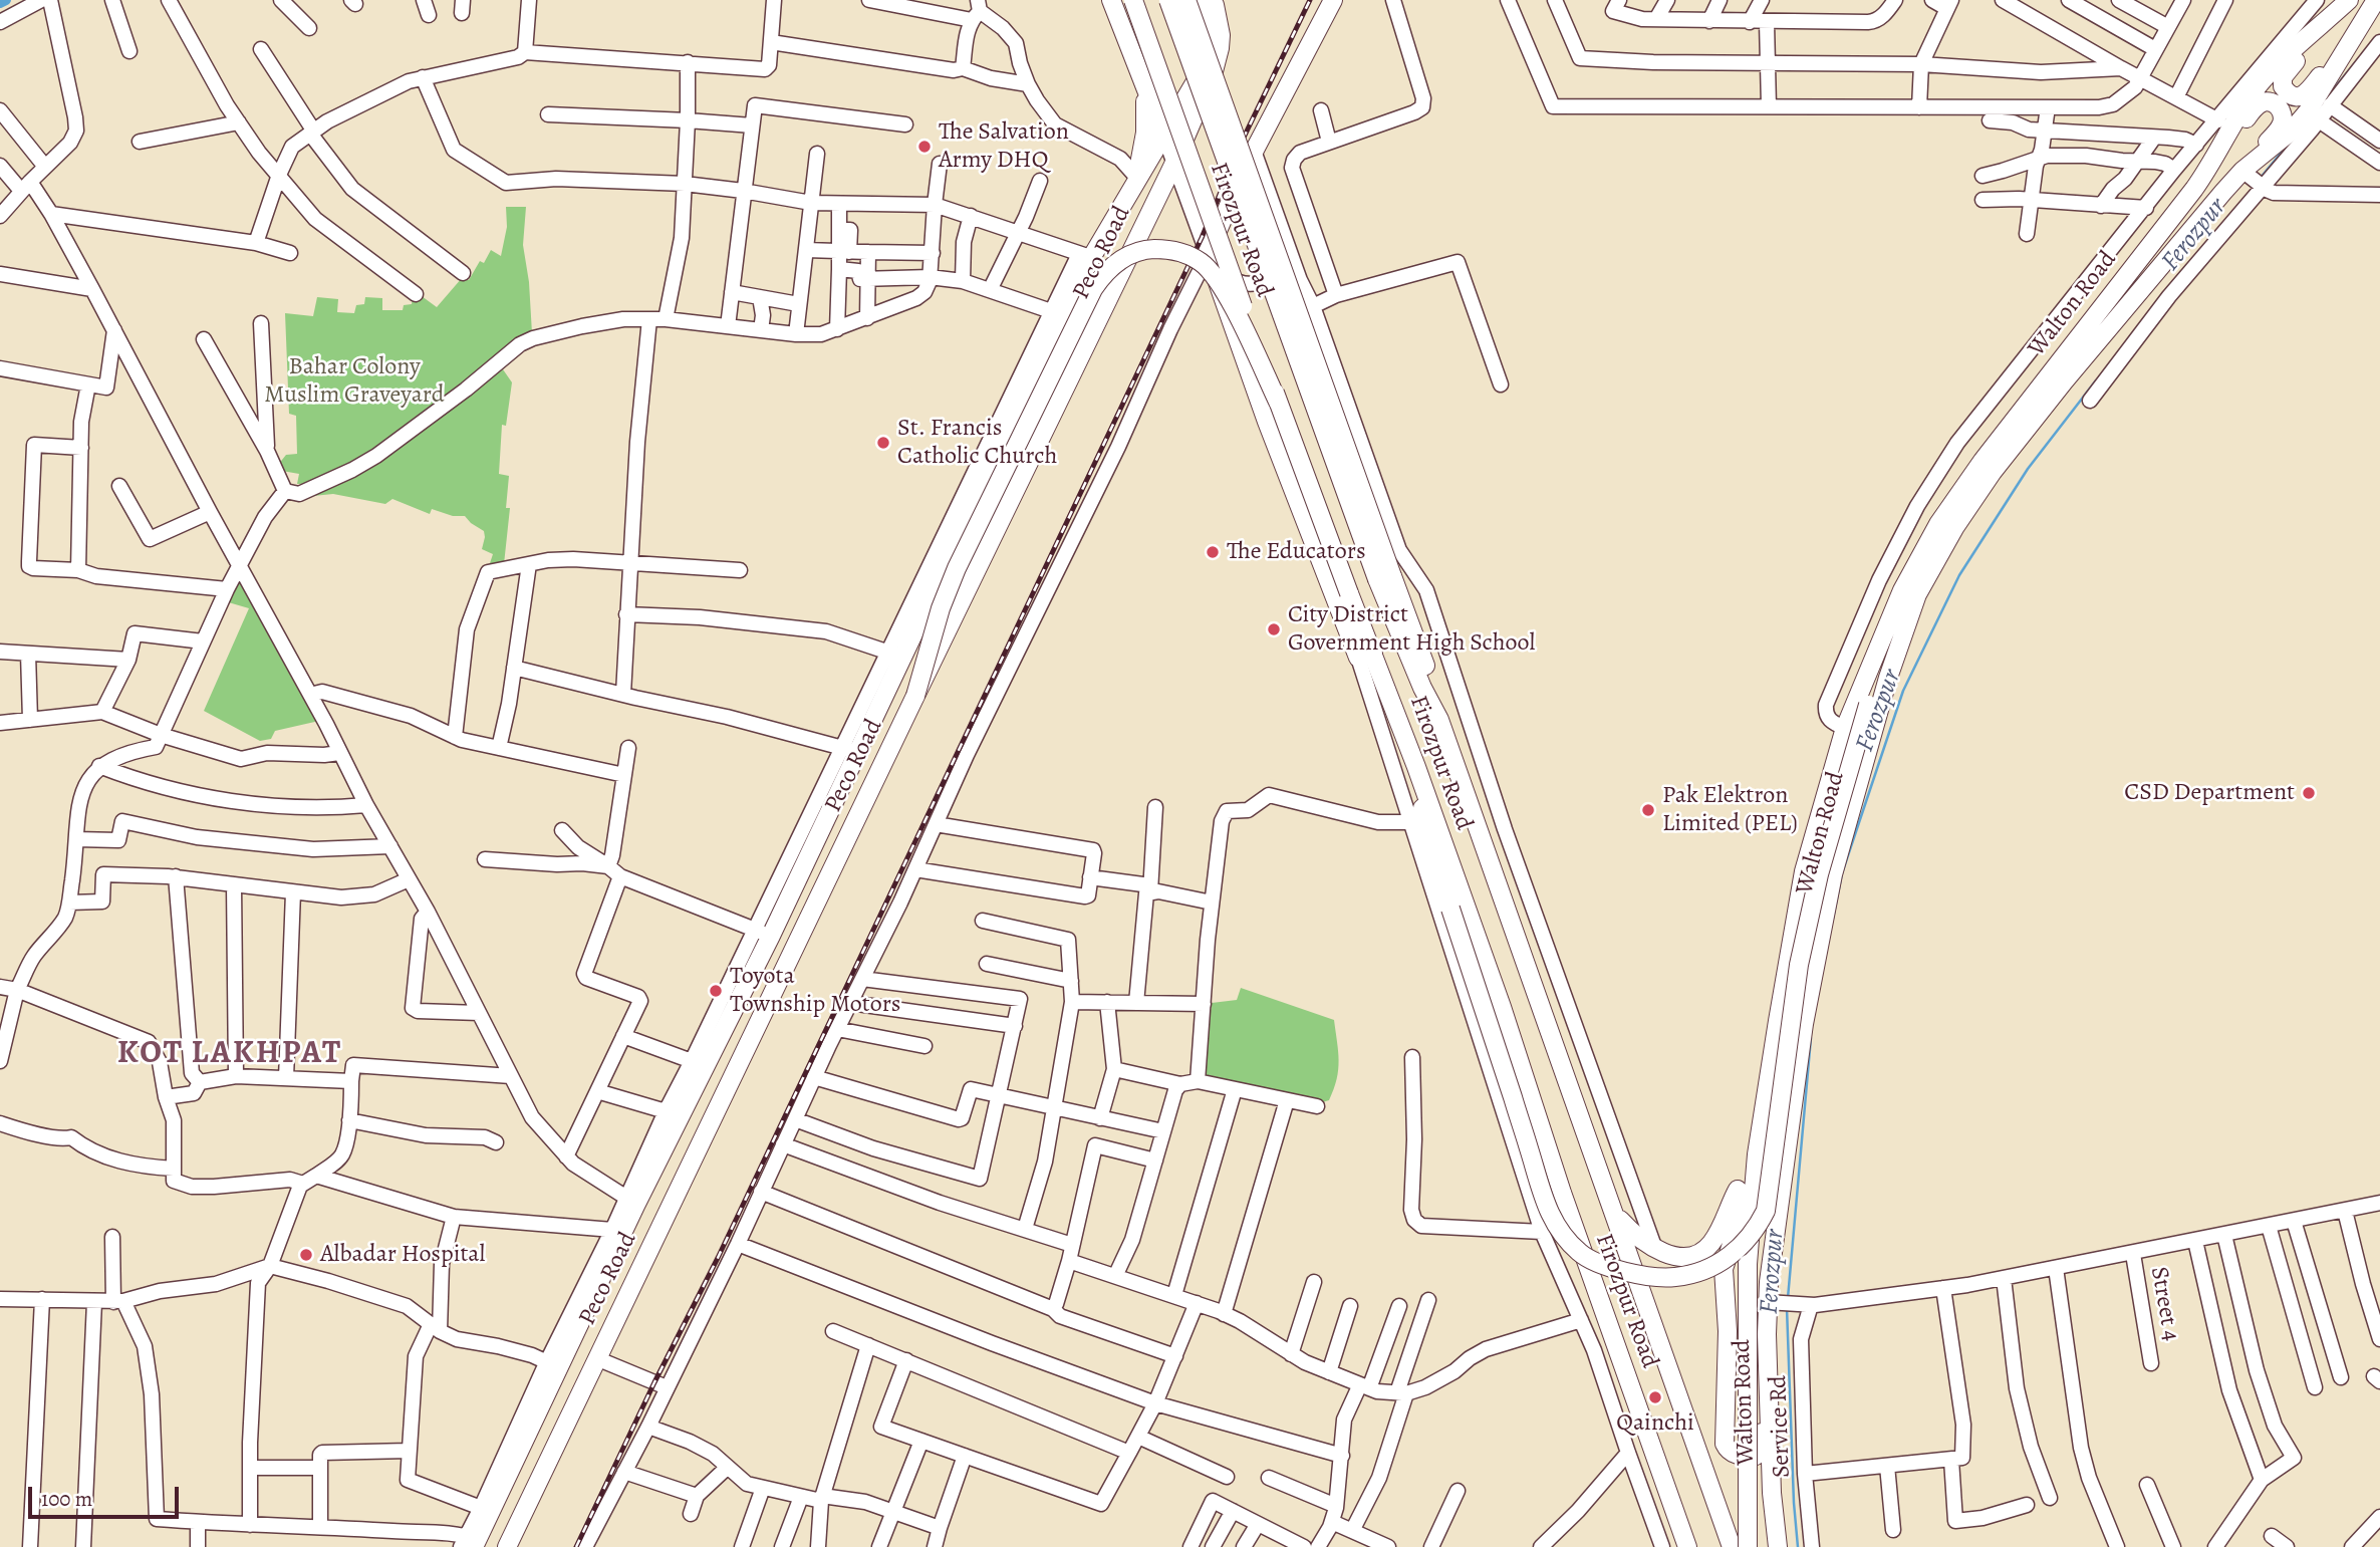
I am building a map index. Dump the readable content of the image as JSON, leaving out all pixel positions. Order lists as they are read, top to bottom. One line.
{"streets":{"main road":["Firozpur Road","Peco Road","Walton Road"],"street":["Street 4","Service Rd"]},"districts":["KOT LAKHPAT"],"water":["Ferozpur"],"parks":["Bahar Colony Muslim Graveyard"],"places":["The Salvation Army DHQ","St. Francis Catholic Church","The Educators","City District Government High School","CSD Department","Pak Elektron Limited (PEL)","Toyota Township Motors","Albadar Hospital","Qainchi"],"scale_bar":"100 m"}
